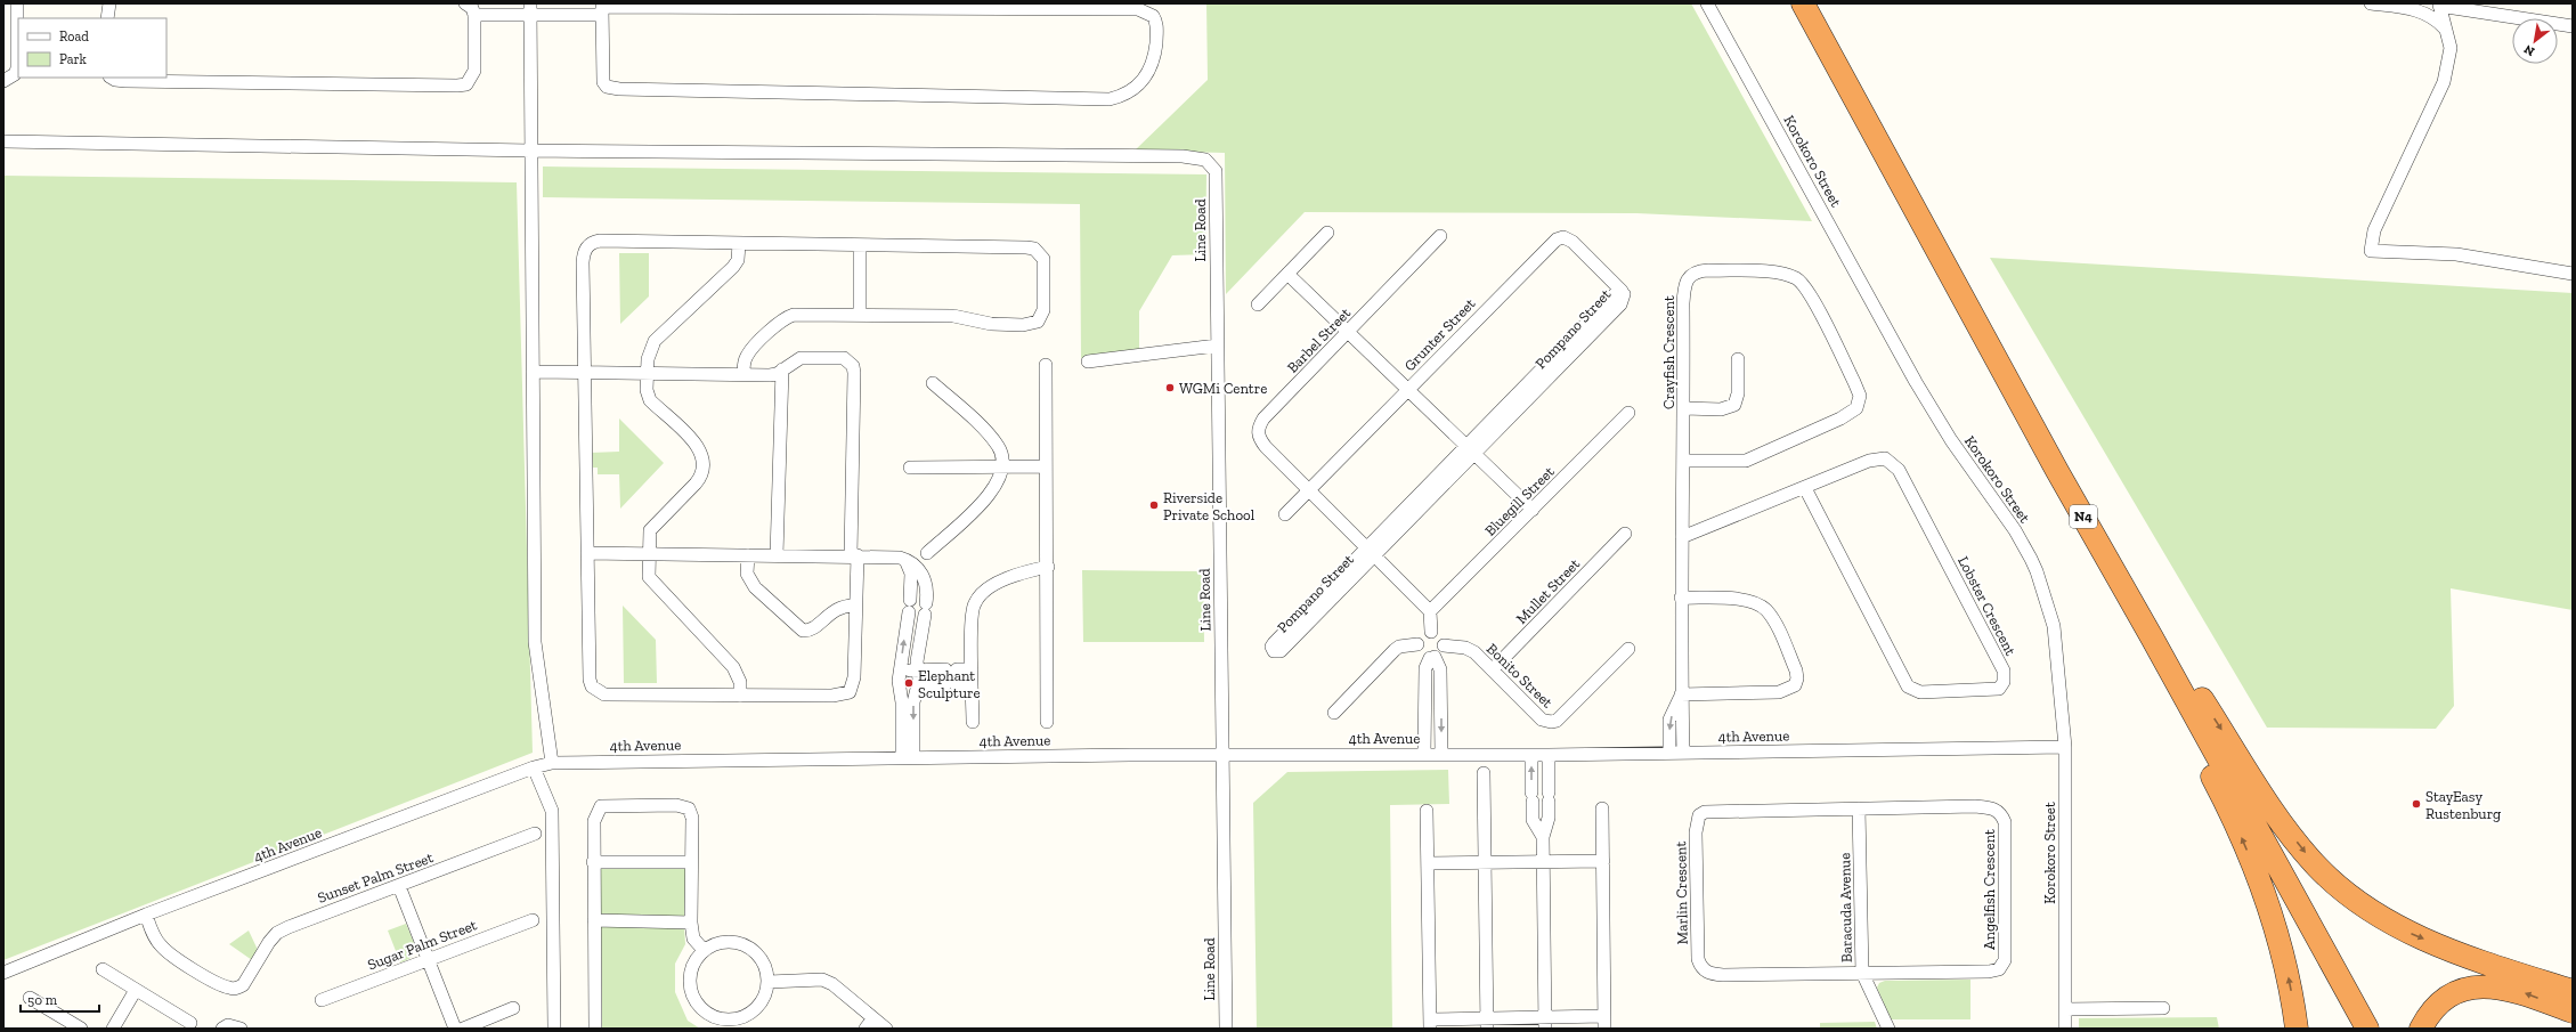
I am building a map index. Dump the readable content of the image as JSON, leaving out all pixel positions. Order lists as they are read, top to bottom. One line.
{"streets":{"highway":["N4"],"street":["Korokoro Street","Line Road","Pompano Street","Grunter Street","Barbel Street","Crayfish Crescent","Bluegill Street","Mullet Street","Lobster Crescent","Bonito Street","4th Avenue","Sunset Palm Street","Angelfish Crescent","Marlin Crescent","Baracuda Avenue","Sugar Palm Street"]},"crossings":[["Korokoro Street","4th Avenue"],["Line Road","4th Avenue"],["Pompano Street","Grunter Street"],["Grunter Street","Barbel Street"],["Crayfish Crescent","Lobster Crescent"],["Crayfish Crescent","4th Avenue"],["Mullet Street","Bonito Street"],["4th Avenue","Sunset Palm Street"],["Angelfish Crescent","Marlin Crescent"],["Angelfish Crescent","Baracuda Avenue"],["Marlin Crescent","Baracuda Avenue"]],"places":["WGMi Centre","Riverside Private School","Elephant Sculpture","StayEasy Rustenburg"],"legend":["Road","Park"],"scale_bar":"50 m","north":"bottom left"}
